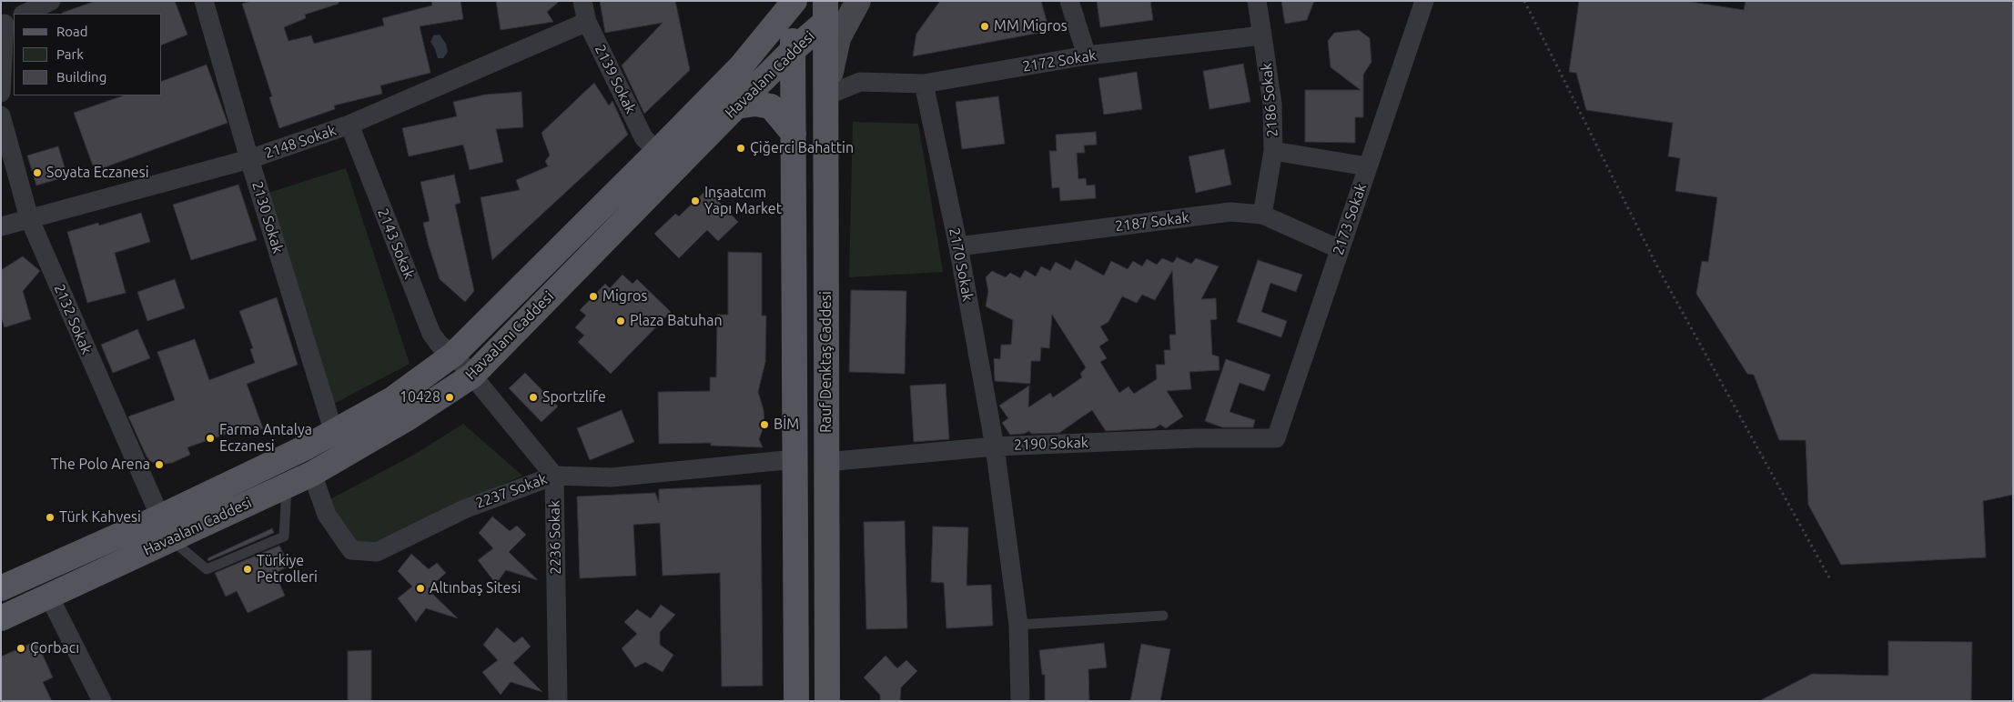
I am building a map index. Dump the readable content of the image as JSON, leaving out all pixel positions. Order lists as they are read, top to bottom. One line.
{"streets":{"main road":["Havaalanı Caddesi","Rauf Denktaş Caddesi"],"street":["2172 Sokak","2139 Sokak","2186 Sokak","2148 Sokak","2130 Sokak","2173 Sokak","2187 Sokak","2143 Sokak","2170 Sokak","2132 Sokak","2190 Sokak","2237 Sokak","2236 Sokak"]},"crossings":[["2172 Sokak","2186 Sokak"],["2172 Sokak","2170 Sokak"],["2172 Sokak","Rauf Denktaş Caddesi"],["Havaalanı Caddesi","2139 Sokak"],["Havaalanı Caddesi","2130 Sokak"],["Havaalanı Caddesi","2143 Sokak"],["Havaalanı Caddesi","2132 Sokak"],["Havaalanı Caddesi","Rauf Denktaş Caddesi"],["Havaalanı Caddesi","2237 Sokak"],["2139 Sokak","2148 Sokak"],["2186 Sokak","2173 Sokak"],["2148 Sokak","2130 Sokak"],["2148 Sokak","2143 Sokak"],["2148 Sokak","2132 Sokak"],["2173 Sokak","2187 Sokak"],["2173 Sokak","2190 Sokak"],["2187 Sokak","2170 Sokak"],["2170 Sokak","2190 Sokak"],["Rauf Denktaş Caddesi","2190 Sokak"],["2237 Sokak","2236 Sokak"]],"places":["MM Migros","Çiğerci Bahattin","Soyata Eczanesi","Inşaatcım Yapı Market","Migros","Plaza Batuhan","10428","Sportzlife","BİM","Farma Antalya Eczanesi","The Polo Arena","Türk Kahvesi","Türkiye Petrolleri","Altınbaş Sitesi","Çorbacı"],"legend":["Road","Park","Building"]}
